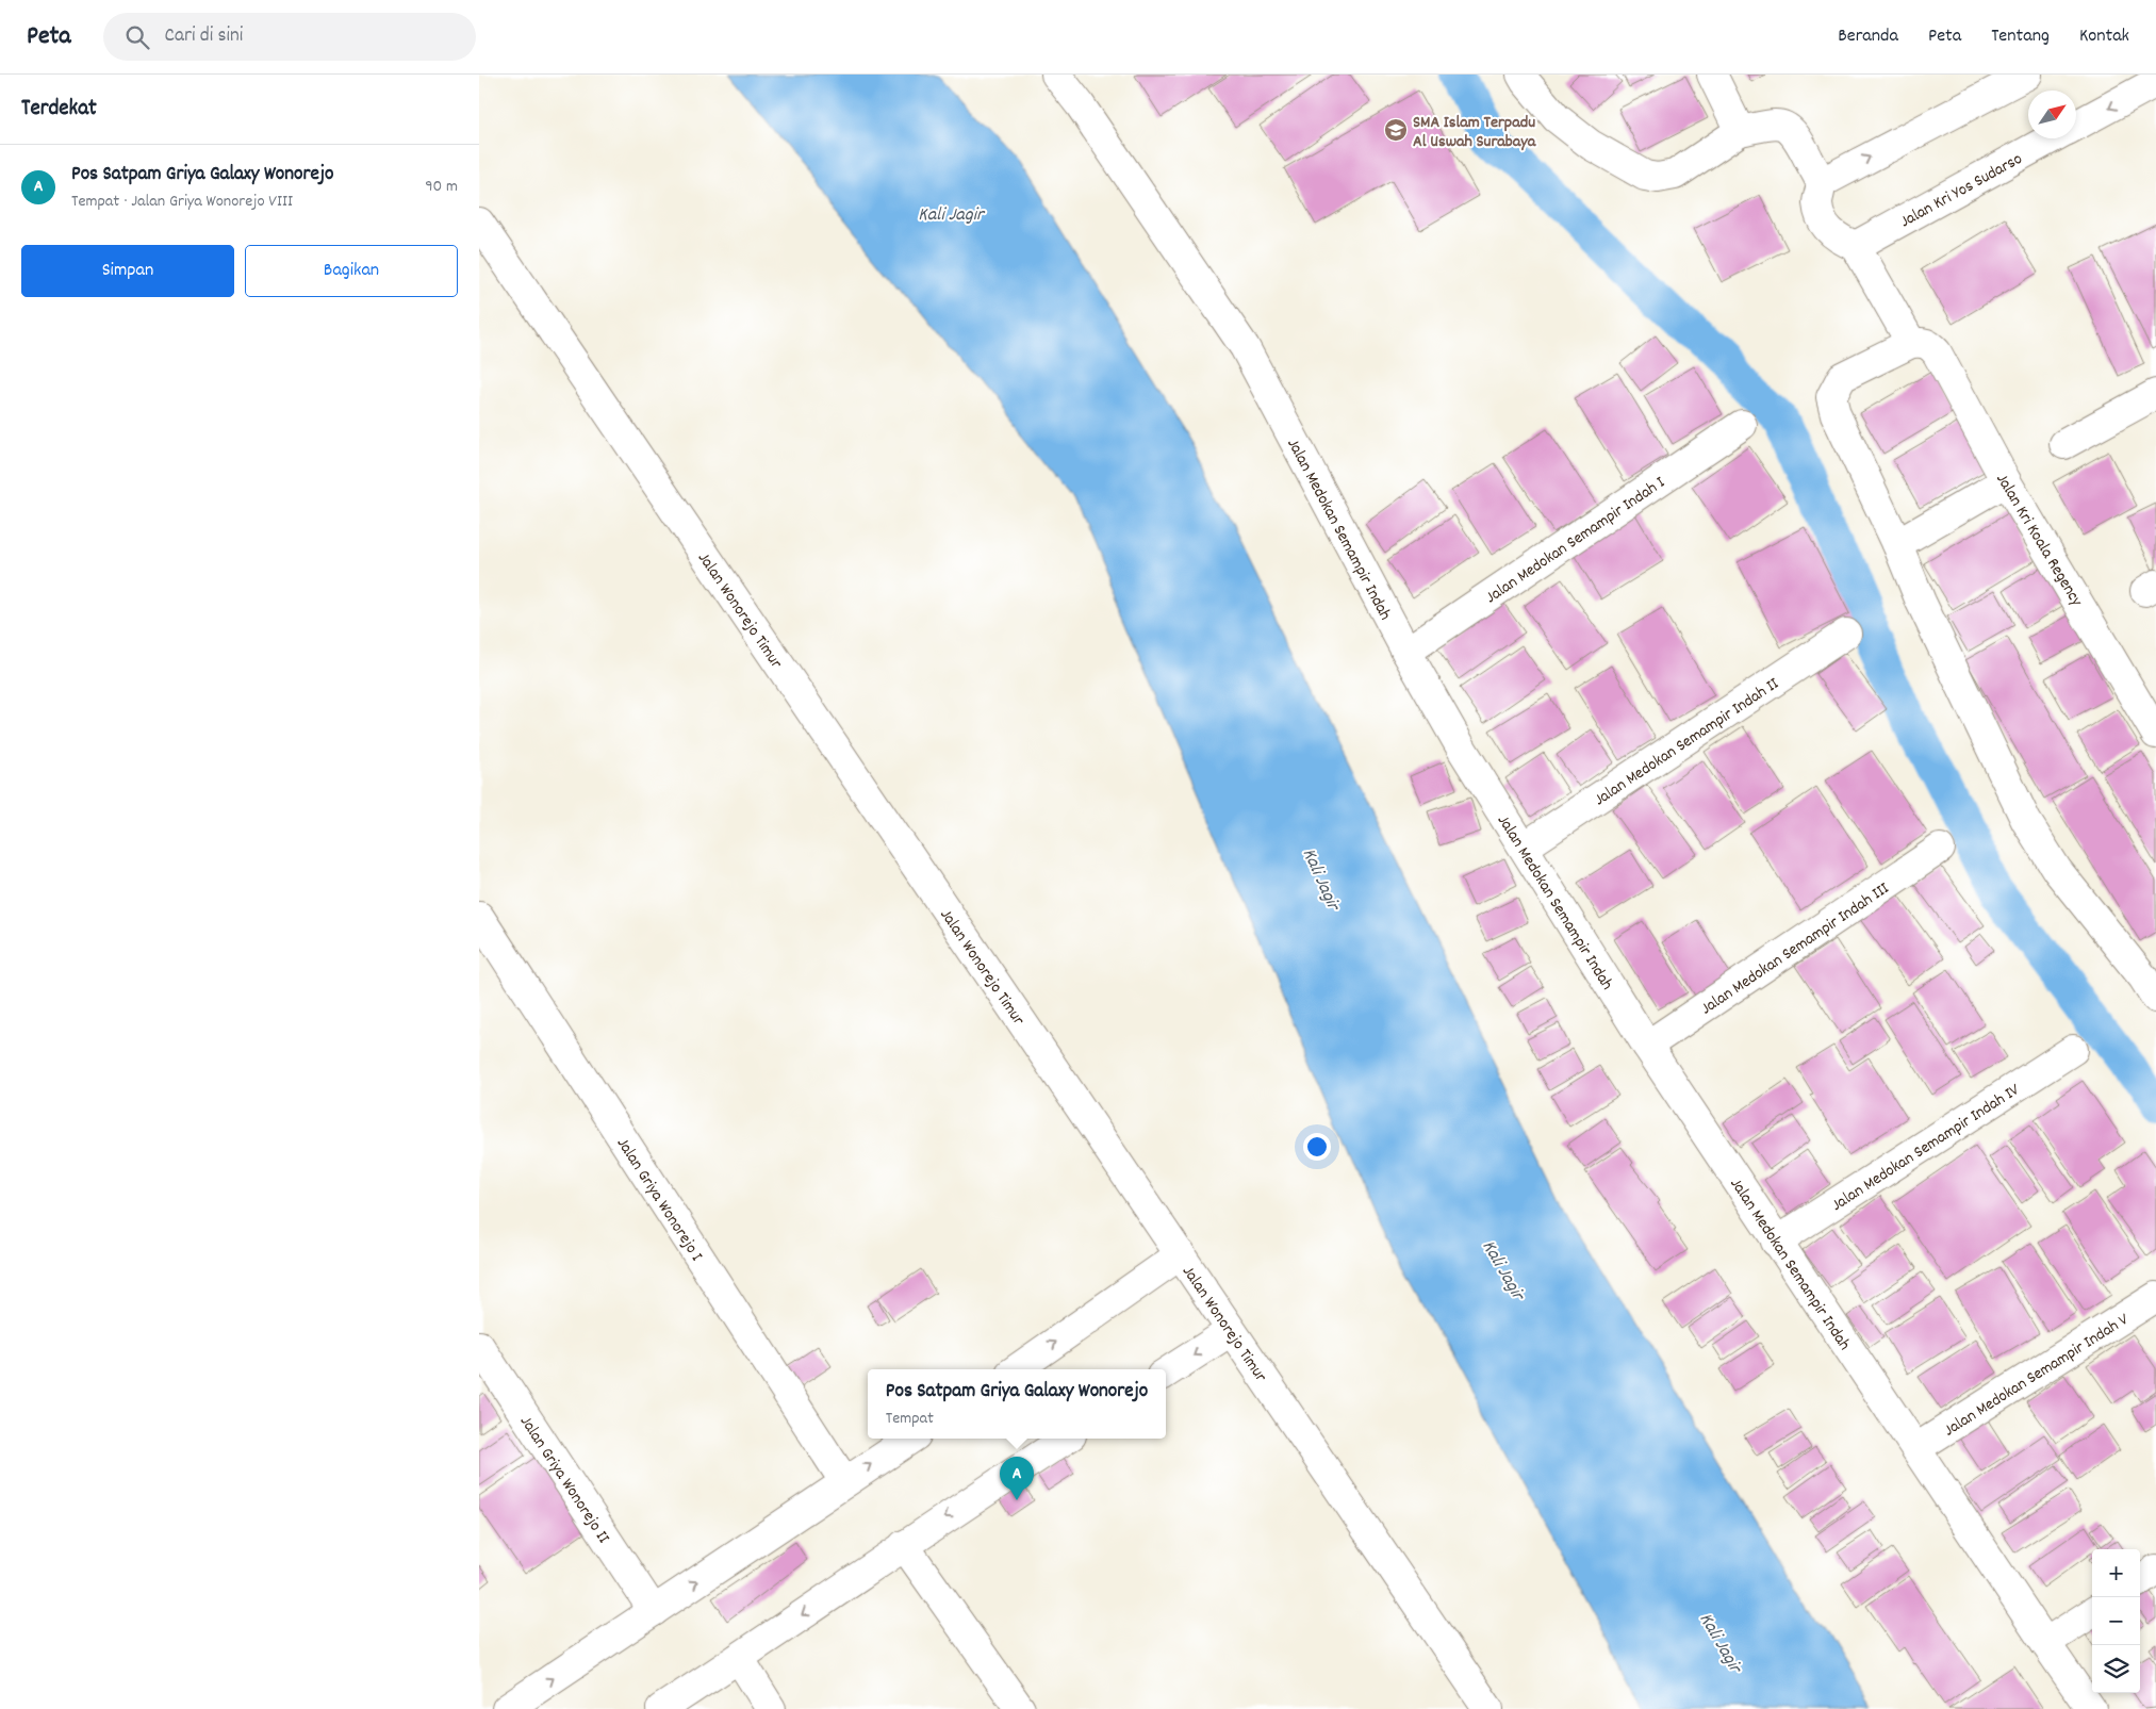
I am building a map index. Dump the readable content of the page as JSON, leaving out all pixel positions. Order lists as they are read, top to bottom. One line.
{"streets":{"street":["Jalan Kri Yos Sudarso","Jalan Medokan Semampir Indah","Jalan Medokan Semampir Indah I","Jalan Kri Koala Regency","Jalan Wonorejo Timur","Jalan Medokan Semampir Indah II","Jalan Medokan Semampir Indah III","Jalan Medokan Semampir Indah IV","Jalan Griya Wonorejo I","Jalan Medokan Semampir Indah V","Jalan Griya Wonorejo II"]},"crossings":[["Jalan Kri Yos Sudarso","Jalan Kri Koala Regency"],["Jalan Medokan Semampir Indah","Jalan Medokan Semampir Indah I"],["Jalan Medokan Semampir Indah","Jalan Medokan Semampir Indah II"],["Jalan Medokan Semampir Indah","Jalan Medokan Semampir Indah III"],["Jalan Medokan Semampir Indah","Jalan Medokan Semampir Indah IV"],["Jalan Medokan Semampir Indah","Jalan Medokan Semampir Indah V"]],"water":["Kali Jagir"],"places":{"school or university":["SMA Islam Terpadu Al Uswah Surabaya"]},"north":"top right","page":{"header":"Peta","search":"Cari di sini","nav":["Beranda","Peta","Tentang","Kontak"],"heading":"Terdekat","list":[{"mark":"A","name":"Pos Satpam Griya Galaxy Wonorejo","note":"Tempat · Jalan Griya Wonorejo VIII","value":"90 m"}],"buttons":["Simpan","Bagikan"],"popup":["Pos Satpam Griya Galaxy Wonorejo","Tempat"],"pins":"A","map_buttons":["+","−"]}}
